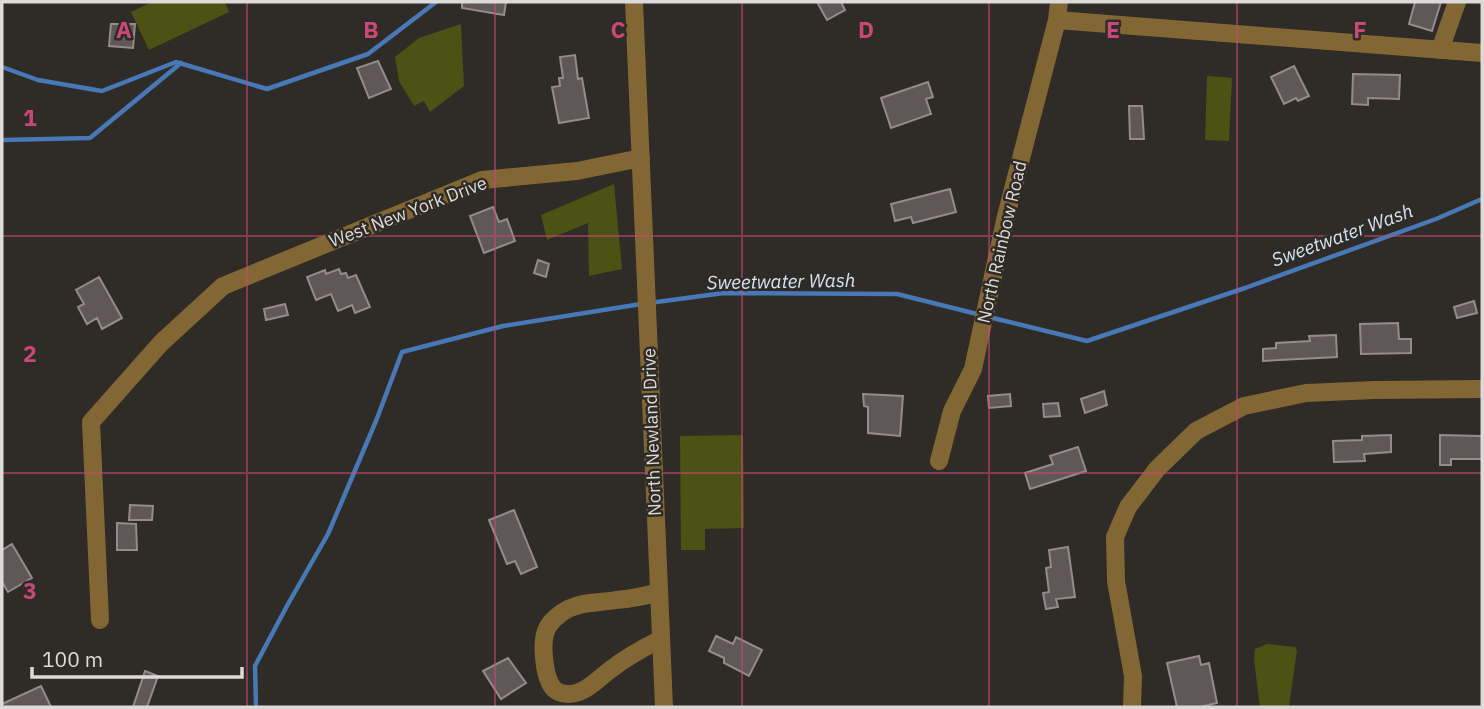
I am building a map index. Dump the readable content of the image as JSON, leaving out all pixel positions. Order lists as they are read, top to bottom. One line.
{"streets":{"street":["West New York Drive","North Rainbow Road","North Newland Drive"]},"crossings":[["West New York Drive","North Newland Drive"]],"water":["Sweetwater Wash"],"scale_bar":"100 m","grid":{"columns":["A","B","C","D","E","F"],"rows":["1","2","3"]}}
